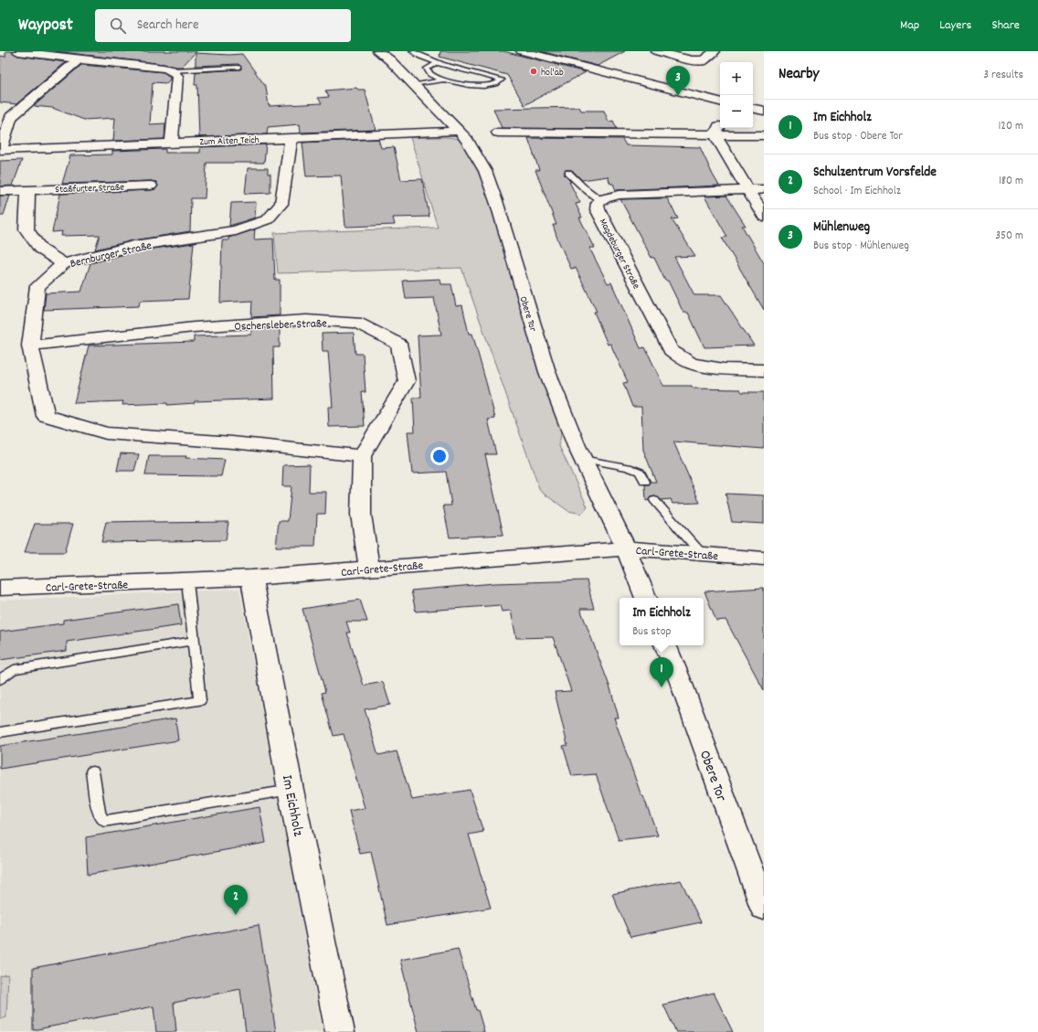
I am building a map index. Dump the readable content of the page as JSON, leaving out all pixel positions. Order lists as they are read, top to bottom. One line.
{"streets":{"street":["Zum Alten Teich","Staßfurter Straße","Bernburger Straße","Magdeburger Straße","Obere Tor","Oschersleber Straße","Carl-Grete-Straße","Im Eichholz"]},"crossings":[["Zum Alten Teich","Bernburger Straße"],["Zum Alten Teich","Obere Tor"],["Bernburger Straße","Oschersleber Straße"],["Obere Tor","Carl-Grete-Straße"],["Oschersleber Straße","Carl-Grete-Straße"],["Carl-Grete-Straße","Im Eichholz"]],"places":["hol'ab"],"page":{"header":"Waypost","search":"Search here","nav":["Map","Layers","Share"],"heading":["Nearby","3 results"],"map_buttons":["+","−"],"pins":["3","1","2"],"list":[{"mark":"1","name":"Im Eichholz","note":"Bus stop · Obere Tor","value":"120 m"},{"mark":"2","name":"Schulzentrum Vorsfelde","note":"School · Im Eichholz","value":"180 m"},{"mark":"3","name":"Mühlenweg","note":"Bus stop · Mühlenweg","value":"350 m"}],"popup":["Im Eichholz","Bus stop"]}}
